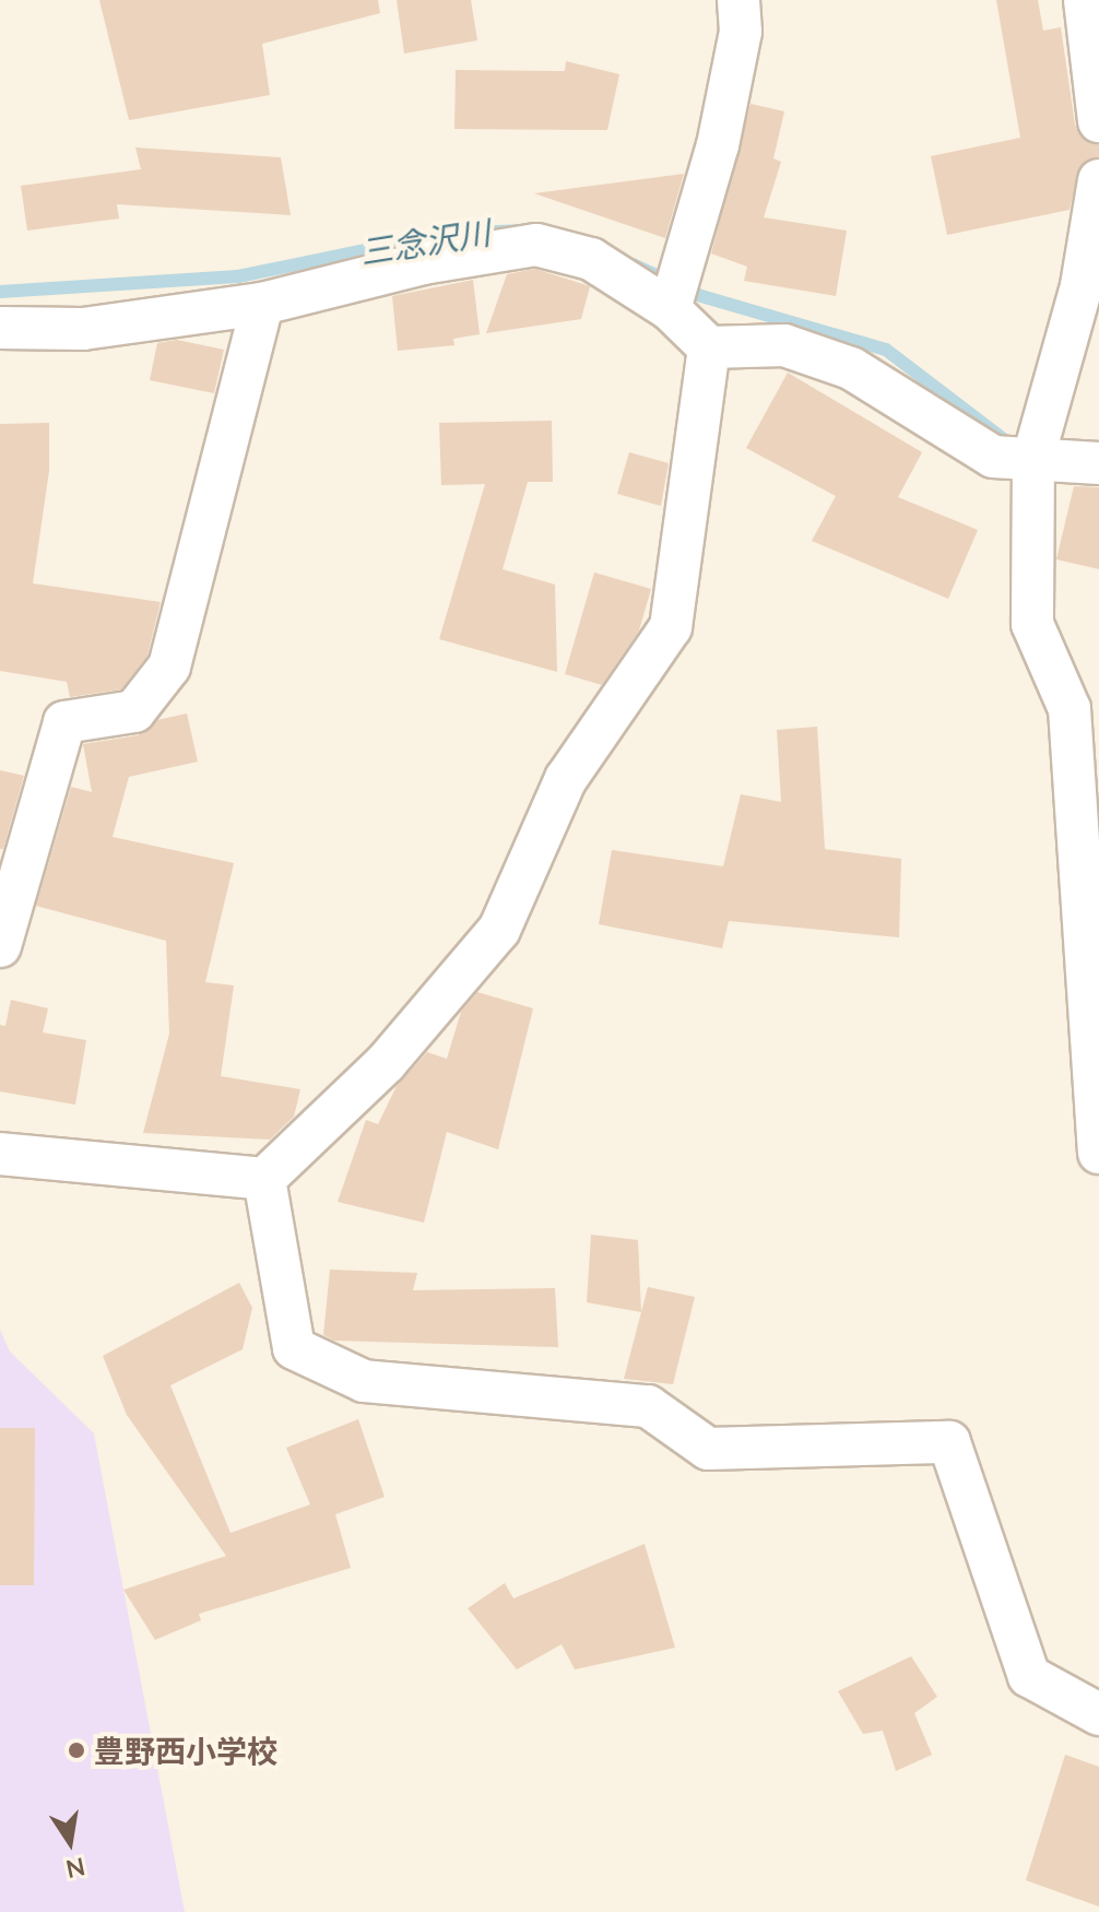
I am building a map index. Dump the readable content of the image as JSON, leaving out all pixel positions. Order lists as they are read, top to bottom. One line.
{"water":["三念沢川"],"places":["豊野西小学校"],"north":"bottom"}
